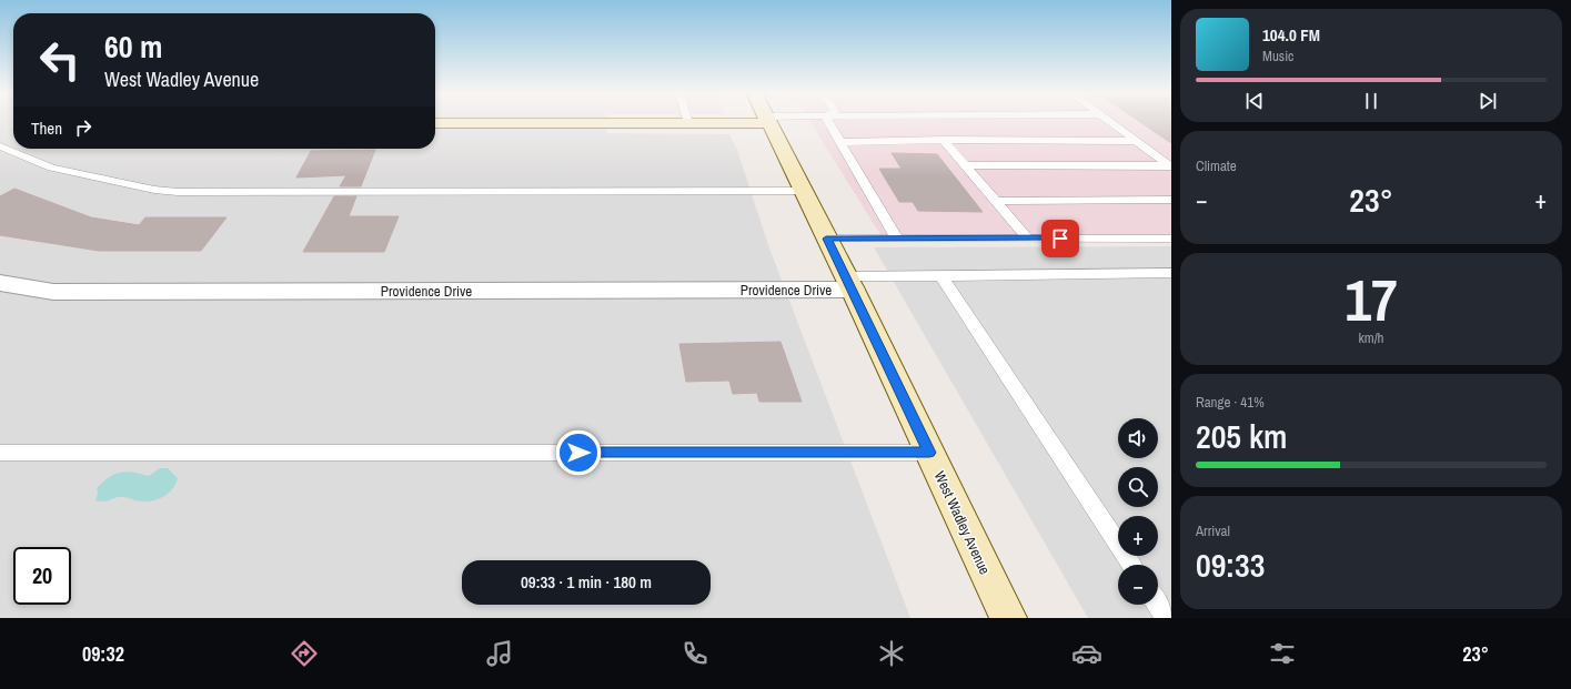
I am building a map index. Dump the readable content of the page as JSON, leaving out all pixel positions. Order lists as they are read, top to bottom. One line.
{"streets":{"main road":["West Wadley Avenue"],"street":["Providence Drive"]},"crossings":[["Providence Drive","West Wadley Avenue"]],"page":{"turn":["60 m","West Wadley Avenue"],"song":["104.0 FM","Music"],"then":"Then","tile":["Climate",["17","km/h"],["Range · 41%","205 km"],["Arrival","09:33"]],"heat":["−","23°","+"],"map_buttons":["+","−"],"limit":"20","trip":"09:33 · 1 min · 180 m","tabs":["09:32","23°"]}}
